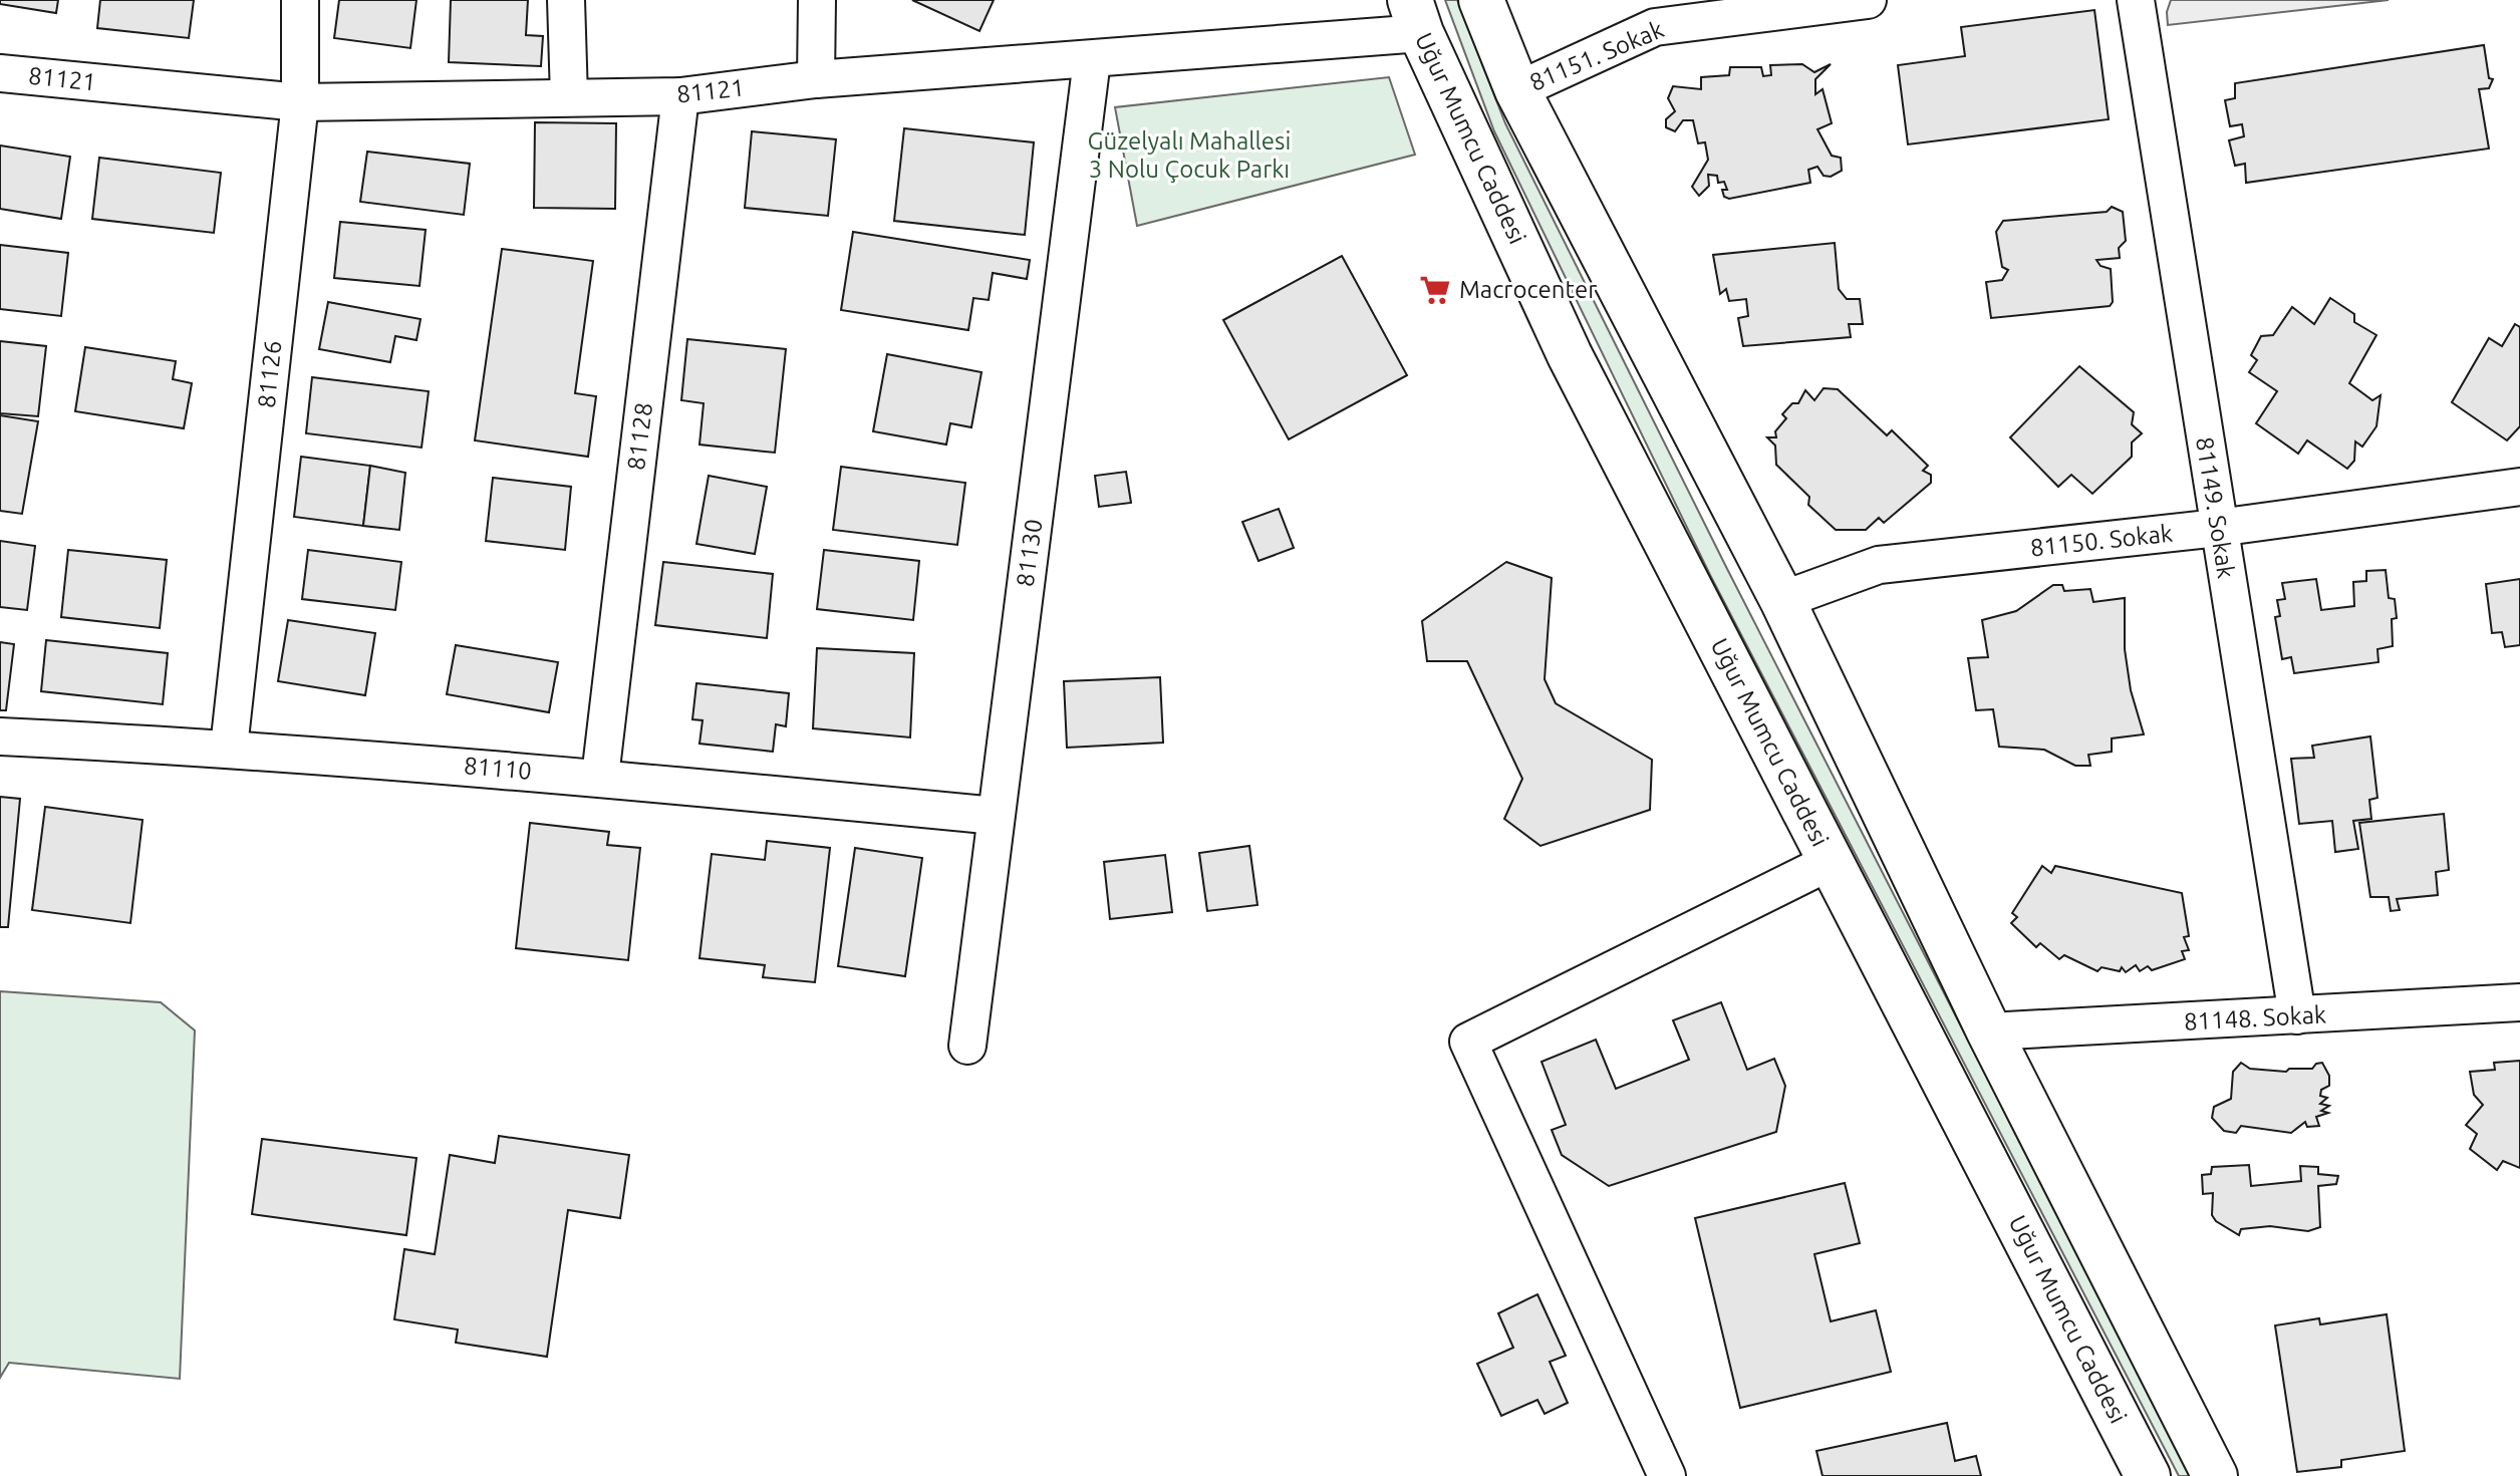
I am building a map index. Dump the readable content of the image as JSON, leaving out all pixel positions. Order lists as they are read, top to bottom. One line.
{"streets":{"street":["81151. Sokak","81121","Uğur Mumcu Caddesi","81126","81128","81149. Sokak","81150. Sokak","81130","81110","81148. Sokak"]},"crossings":[["81121","Uğur Mumcu Caddesi"],["81121","81126"],["81121","81128"],["81121","81130"],["81126","81110"],["81128","81110"],["81149. Sokak","81150. Sokak"],["81149. Sokak","81148. Sokak"],["81130","81110"]],"parks":["Güzelyalı Mahallesi 3 Nolu Çocuk Parkı"],"places":{"supermarket":["Macrocenter"]}}
